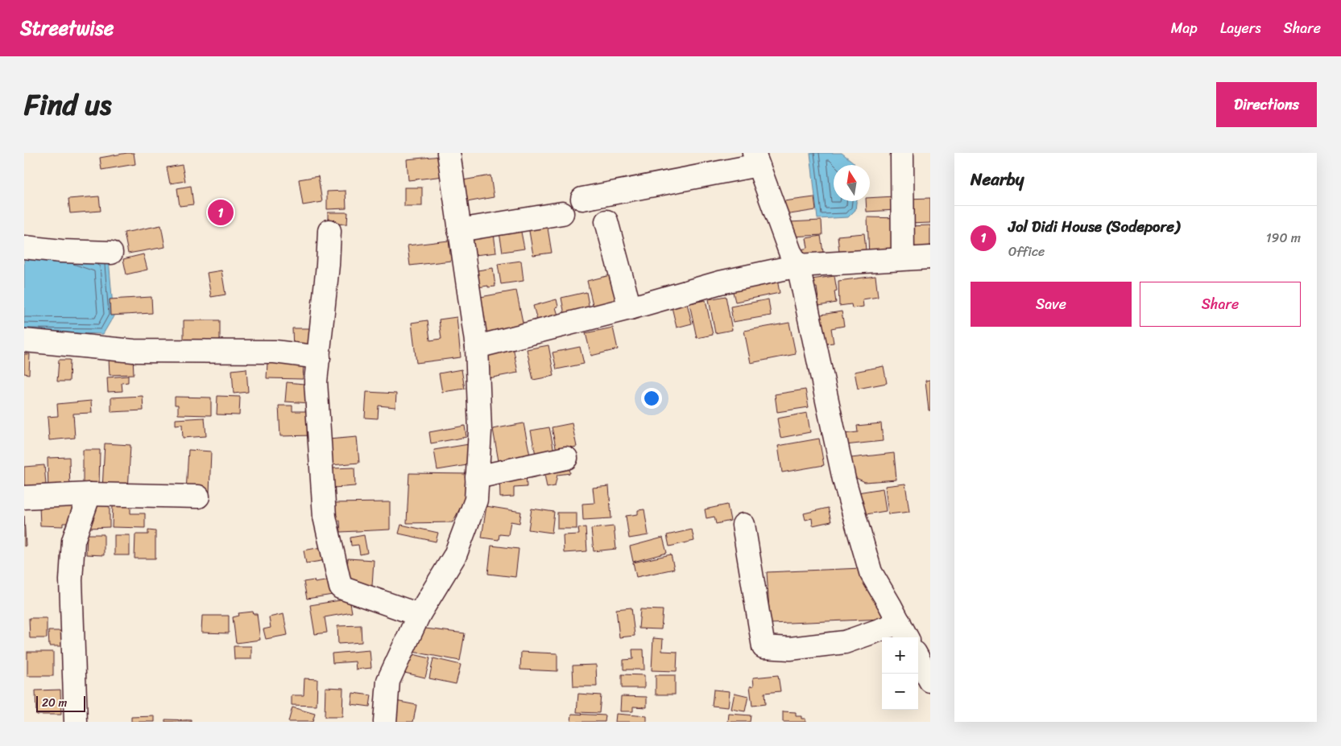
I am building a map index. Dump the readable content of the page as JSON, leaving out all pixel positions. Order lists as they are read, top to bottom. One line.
{"scale_bar":"20 m","north":"top","page":{"header":"Streetwise","nav":["Map","Layers","Share"],"title":"Find us","buttons":["Directions",["Save","Share"]],"heading":"Nearby","pins":"1","list":[{"mark":"1","name":"Jol Didi House (Sodepore)","note":"Office","value":"190 m"}],"map_buttons":["+","−"],"scale":"20 m"}}
